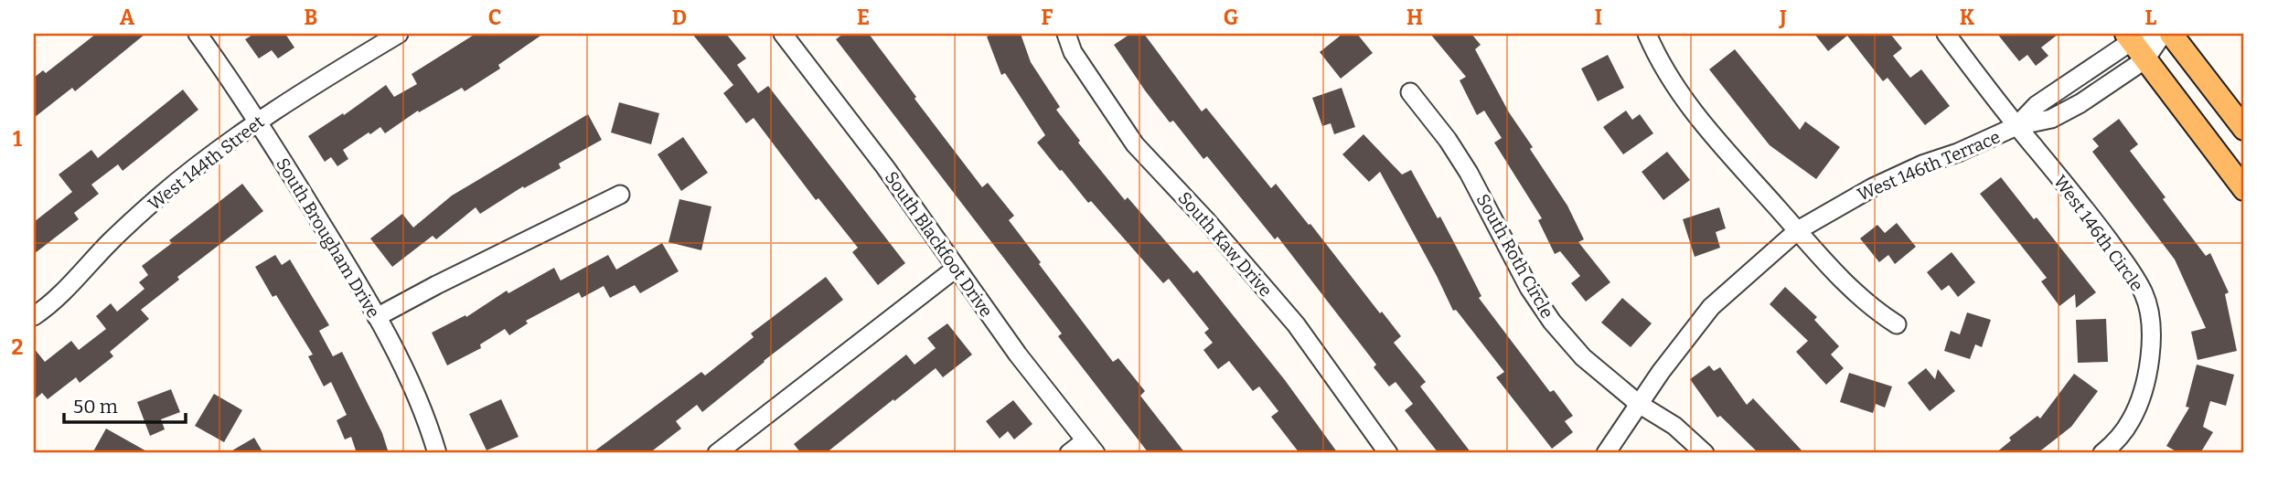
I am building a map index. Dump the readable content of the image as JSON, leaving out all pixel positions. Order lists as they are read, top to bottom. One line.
{"streets":{"street":["West 144th Street","West 146th Terrace","West 146th Circle","South Brougham Drive","South Blackfoot Drive","South Kaw Drive","South Roth Circle"]},"crossings":[["West 144th Street","South Brougham Drive"],["West 146th Terrace","West 146th Circle"],["West 146th Terrace","South Roth Circle"]],"scale_bar":"50 m","grid":{"columns":["A","B","C","D","E","F","G","H","I","J","K","L"],"rows":["1","2"]}}
